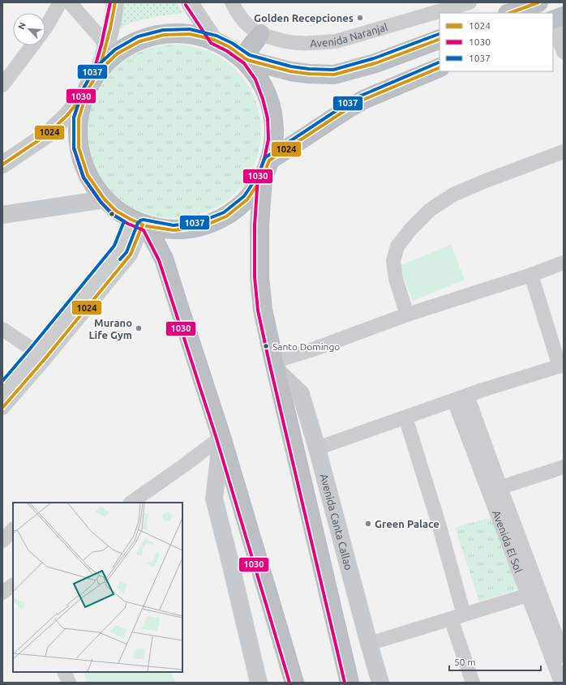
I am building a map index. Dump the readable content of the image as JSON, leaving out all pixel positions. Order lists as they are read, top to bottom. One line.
{"streets":{"main road":["Avenida Canta Callao"],"street":["Avenida Naranjal","Avenida El Sol"]},"places":["Golden Recepciones","Murano Life Gym","Santo Domingo","Green Palace"],"lines":["transit line 1024","transit line 1030","transit line 1037"],"legend":["1024","1030","1037"],"scale_bar":"50 m","north":"top left"}
